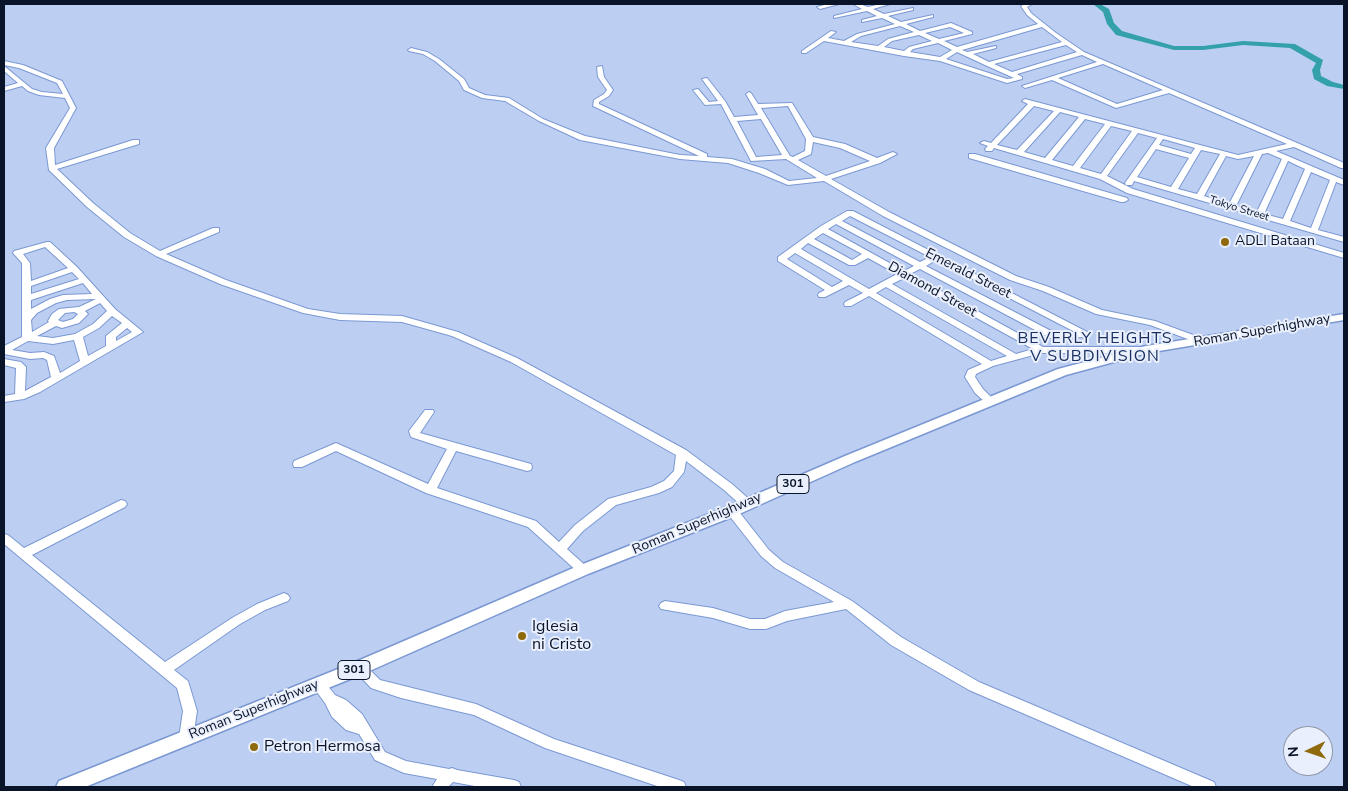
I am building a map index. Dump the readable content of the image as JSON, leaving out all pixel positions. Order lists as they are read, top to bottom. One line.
{"streets":{"main road":["Roman Superhighway","301"],"street":["Tokyo Street","Emerald Street","Diamond Street"]},"districts":["BEVERLY HEIGHTS V SUBDIVISION"],"places":["ADLI Bataan","Iglesia ni Cristo","Petron Hermosa"],"north":"left"}
